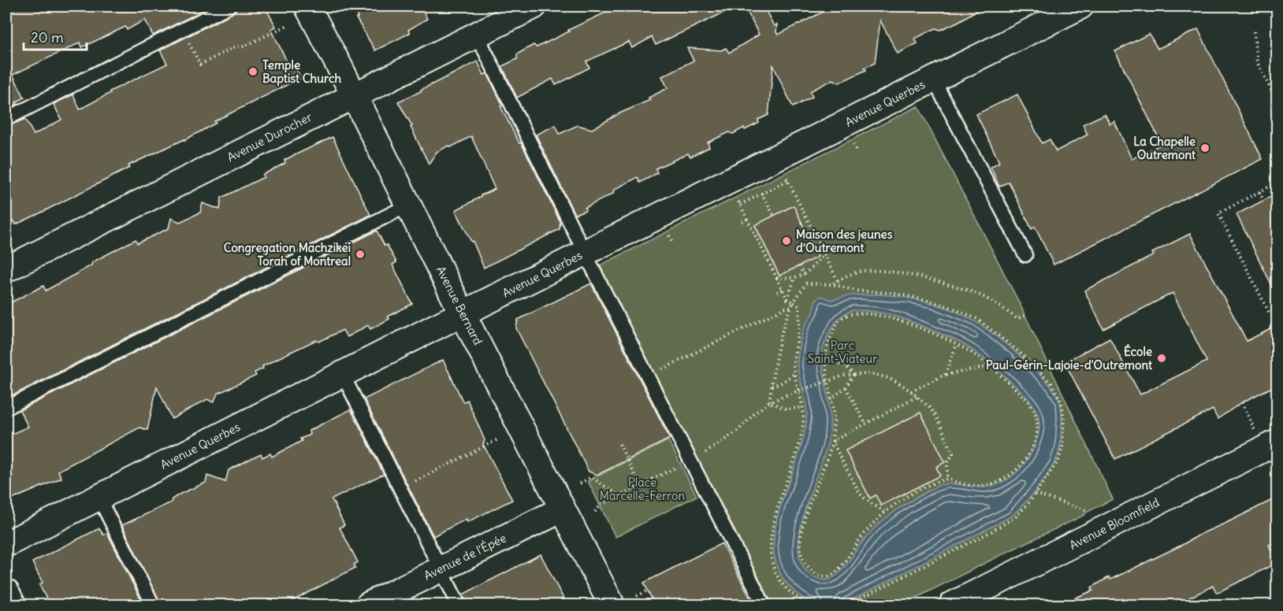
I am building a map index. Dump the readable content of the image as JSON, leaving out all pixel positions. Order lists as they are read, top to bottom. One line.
{"streets":{"street":["Avenue Querbes","Avenue Durocher","Avenue Bernard","Avenue Bloomfield","Avenue de l'Épée"]},"crossings":[["Avenue Querbes","Avenue Bernard"],["Avenue Durocher","Avenue Bernard"],["Avenue Bernard","Avenue de l'Épée"]],"parks":["Parc Saint-Viateur","Place Marcelle-Ferron"],"places":["Temple Baptist Church","La Chapelle Outremont","Maison des jeunes d’Outremont","Congregation Machzikei Torah of Montreal","École Paul-Gérin-Lajoie-d'Outremont"],"scale_bar":"20 m"}
